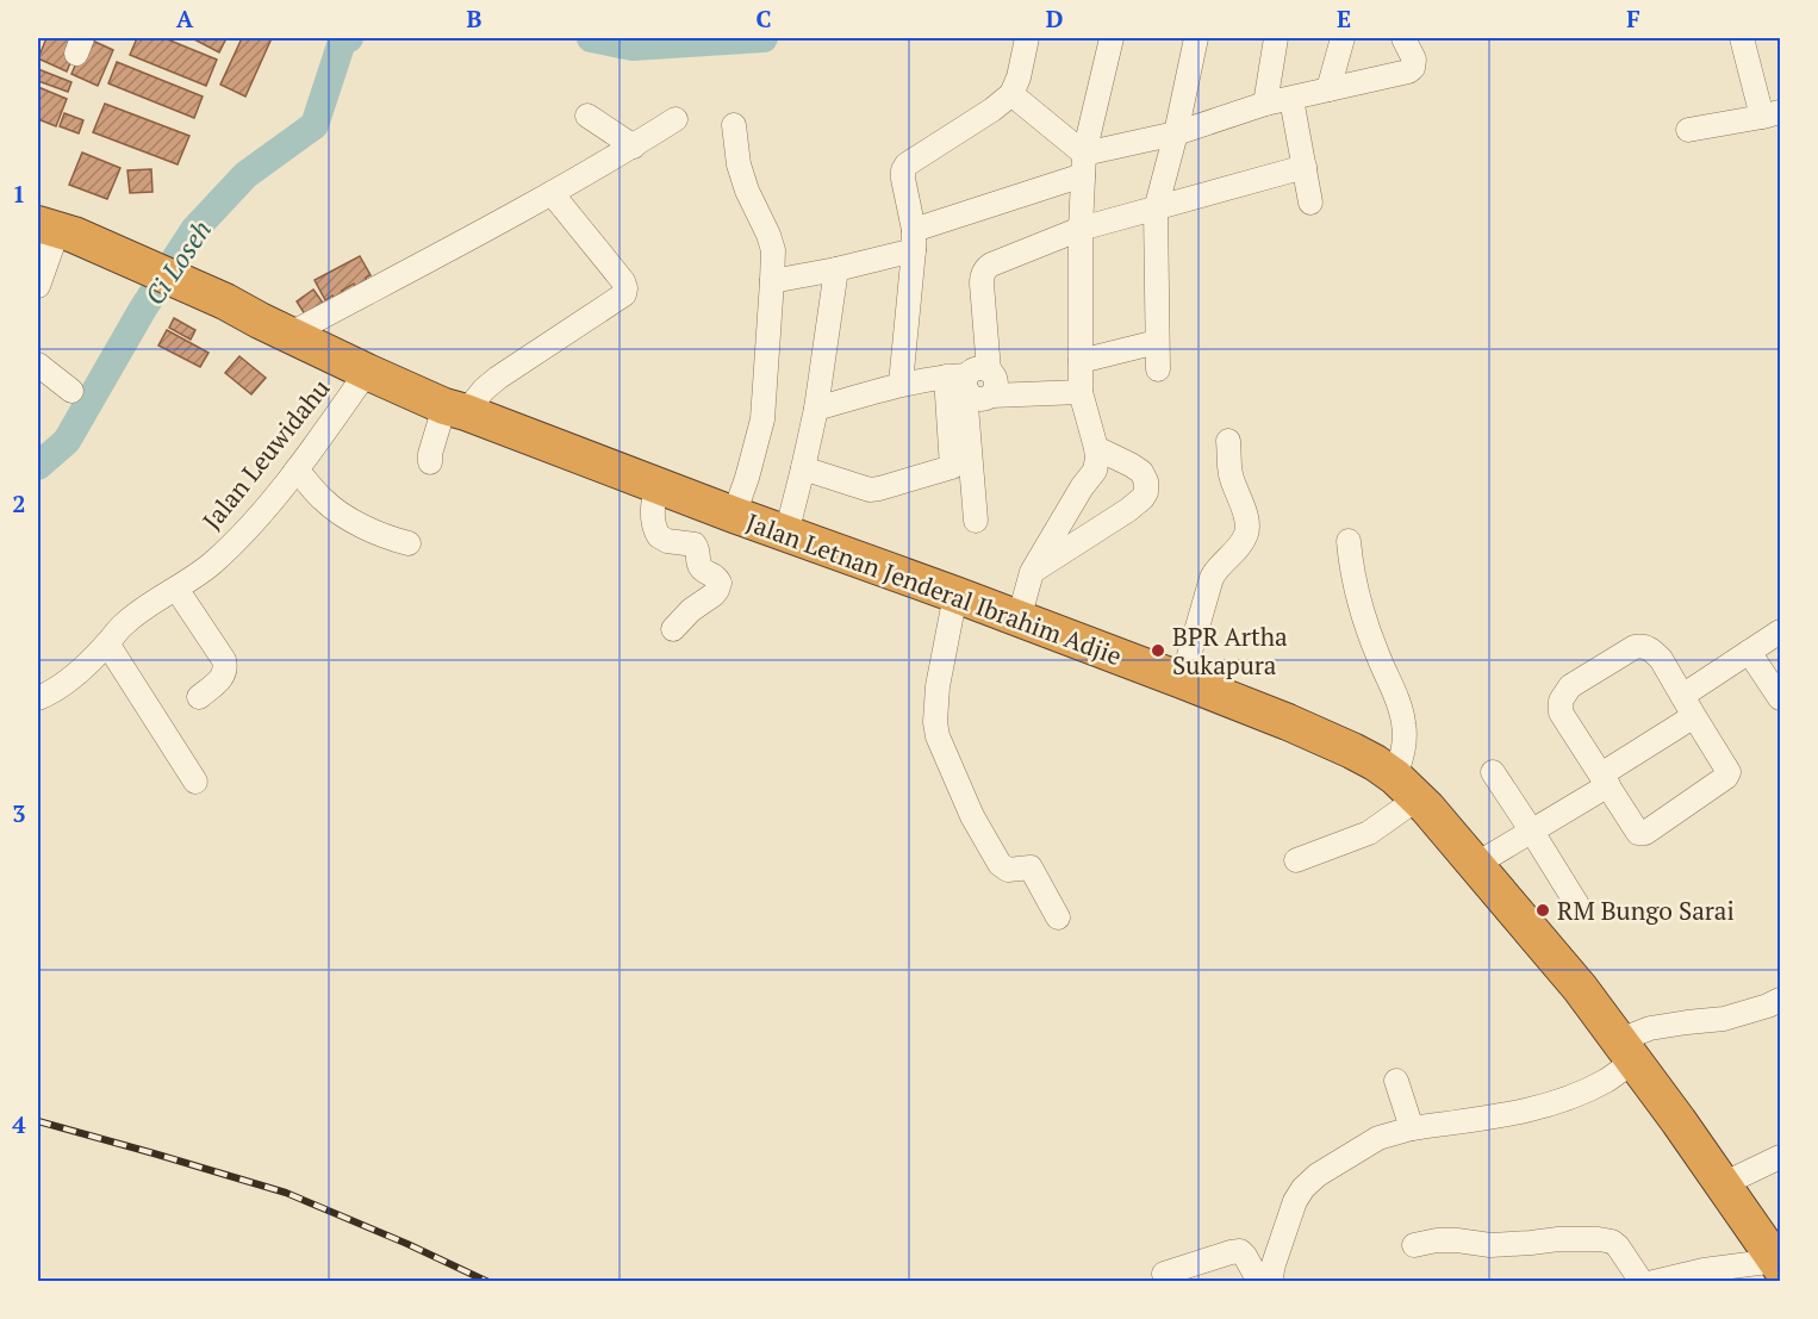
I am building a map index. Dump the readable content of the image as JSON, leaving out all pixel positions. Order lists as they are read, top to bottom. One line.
{"streets":{"highway":["Jalan Letnan Jenderal Ibrahim Adjie"],"street":["Jalan Leuwidahu"]},"crossings":[["Jalan Leuwidahu","Jalan Letnan Jenderal Ibrahim Adjie"]],"water":["Ci Loseh"],"places":["BPR Artha Sukapura","RM Bungo Sarai"],"grid":{"columns":["A","B","C","D","E","F"],"rows":["1","2","3","4"]}}
